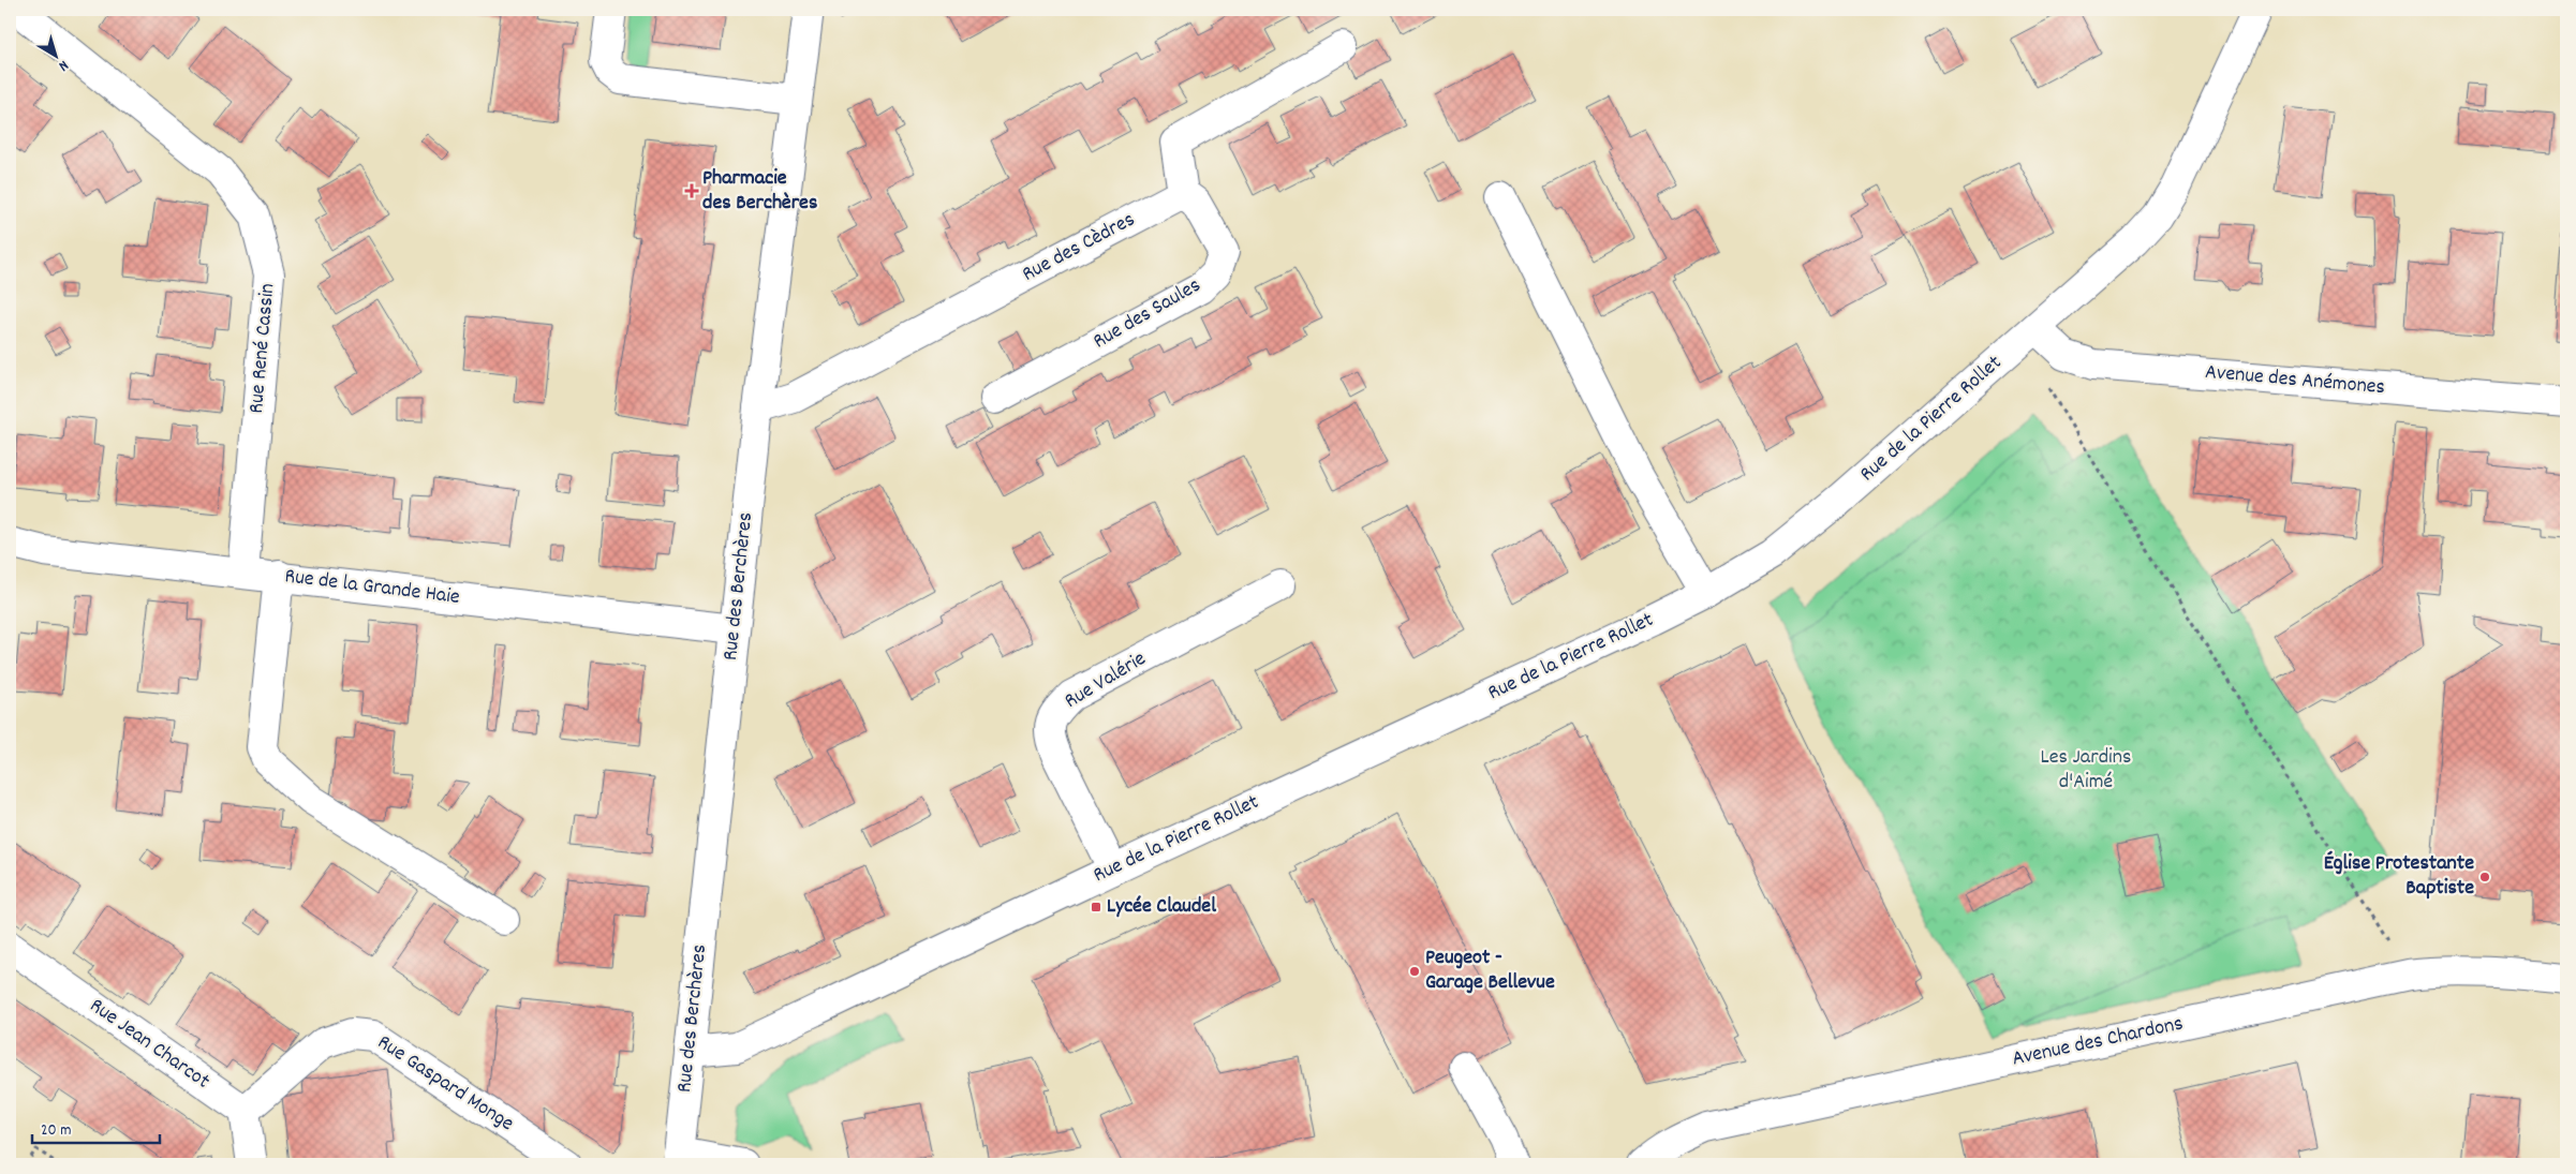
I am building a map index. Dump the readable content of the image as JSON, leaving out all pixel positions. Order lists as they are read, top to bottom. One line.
{"streets":{"street":["Rue des Cèdres","Rue des Saules","Rue René Cassin","Avenue des Anémones","Rue de la Pierre Rollet","Rue des Berchères","Rue de la Grande Haie","Rue Valérie","Avenue des Chardons","Rue Jean Charcot","Rue Gaspard Monge"]},"crossings":[["Rue des Cèdres","Rue des Saules"],["Rue des Cèdres","Rue des Berchères"],["Rue René Cassin","Rue de la Grande Haie"],["Avenue des Anémones","Rue de la Pierre Rollet"],["Rue de la Pierre Rollet","Rue des Berchères"],["Rue de la Pierre Rollet","Rue Valérie"],["Rue des Berchères","Rue de la Grande Haie"],["Rue Jean Charcot","Rue Gaspard Monge"]],"parks":["Les Jardins d'Aimé"],"places":{"health":["Pharmacie des Berchères"],"other":["Église Protestante Baptiste","Peugeot - Garage Bellevue"],"transit":["Lycée Claudel"]},"scale_bar":"20 m","north":"bottom right"}
